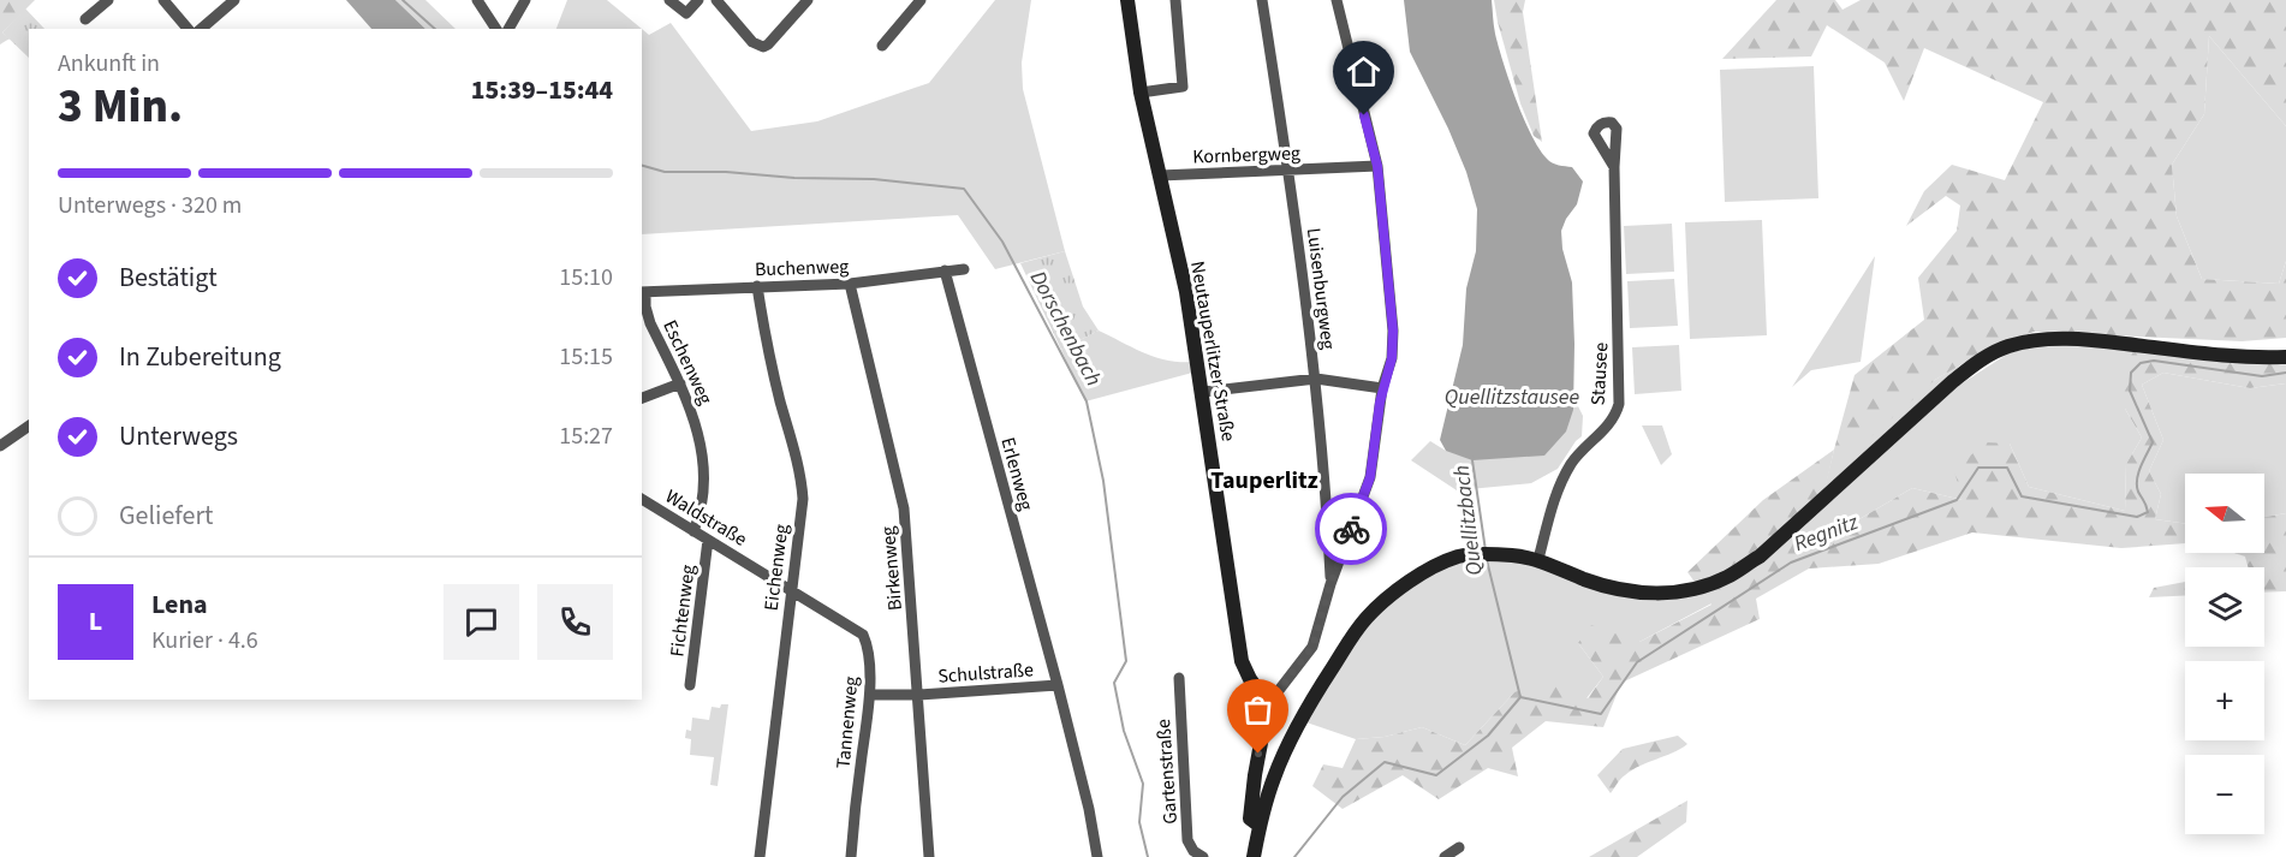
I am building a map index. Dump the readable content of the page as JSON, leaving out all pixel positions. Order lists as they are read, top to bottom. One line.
{"streets":{"street":["Kornbergweg","Buchenweg","Luisenburgweg","Neutauperlitzer Straße","Eschenweg","Stausee","Erlenweg","Waldstraße","Eichenweg","Birkenweg","Fichtenweg","Schulstraße","Tannenweg","Gartenstraße"]},"crossings":[["Kornbergweg","Luisenburgweg"],["Kornbergweg","Neutauperlitzer Straße"],["Buchenweg","Eschenweg"],["Buchenweg","Erlenweg"],["Buchenweg","Eichenweg"],["Buchenweg","Birkenweg"],["Eschenweg","Waldstraße"],["Erlenweg","Schulstraße"],["Waldstraße","Eichenweg"],["Waldstraße","Fichtenweg"],["Waldstraße","Tannenweg"],["Eichenweg","Tannenweg"],["Birkenweg","Schulstraße"],["Schulstraße","Tannenweg"]],"districts":["Tauperlitz"],"water":["Dorschenbach","Quellitzstausee","Quellitzbach","Regnitz"],"north":"left","page":{"heading":["3 Min.","Ankunft in","15:39–15:44"],"panel":["Lena","Kurier · 4.6"],"bar":"Unterwegs · 320 m","list":[["Bestätigt","15:10"],["In Zubereitung","15:15"],["Unterwegs","15:27"],"Geliefert"],"map_buttons":["+","−"],"round":"L"}}
